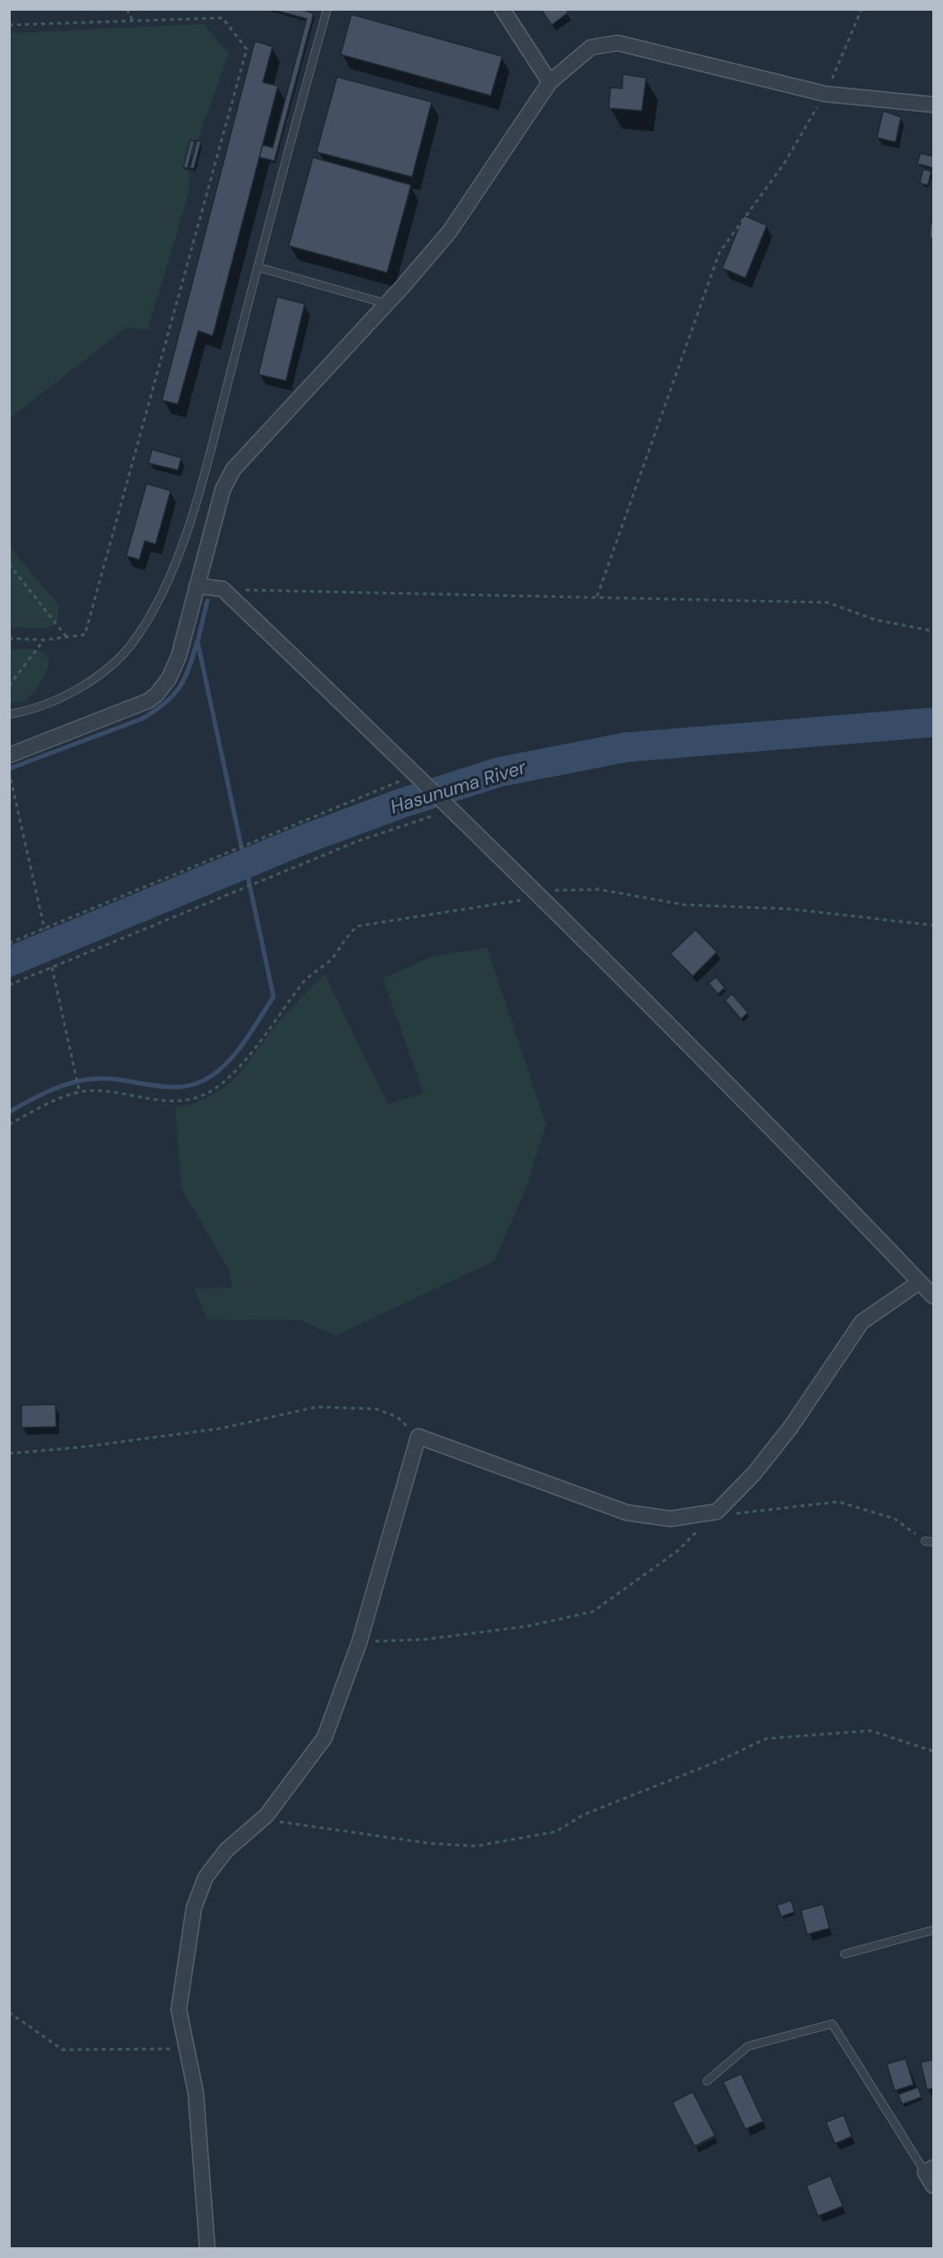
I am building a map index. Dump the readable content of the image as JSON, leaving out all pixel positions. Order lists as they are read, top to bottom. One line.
{"water":["Hasunuma River"]}
